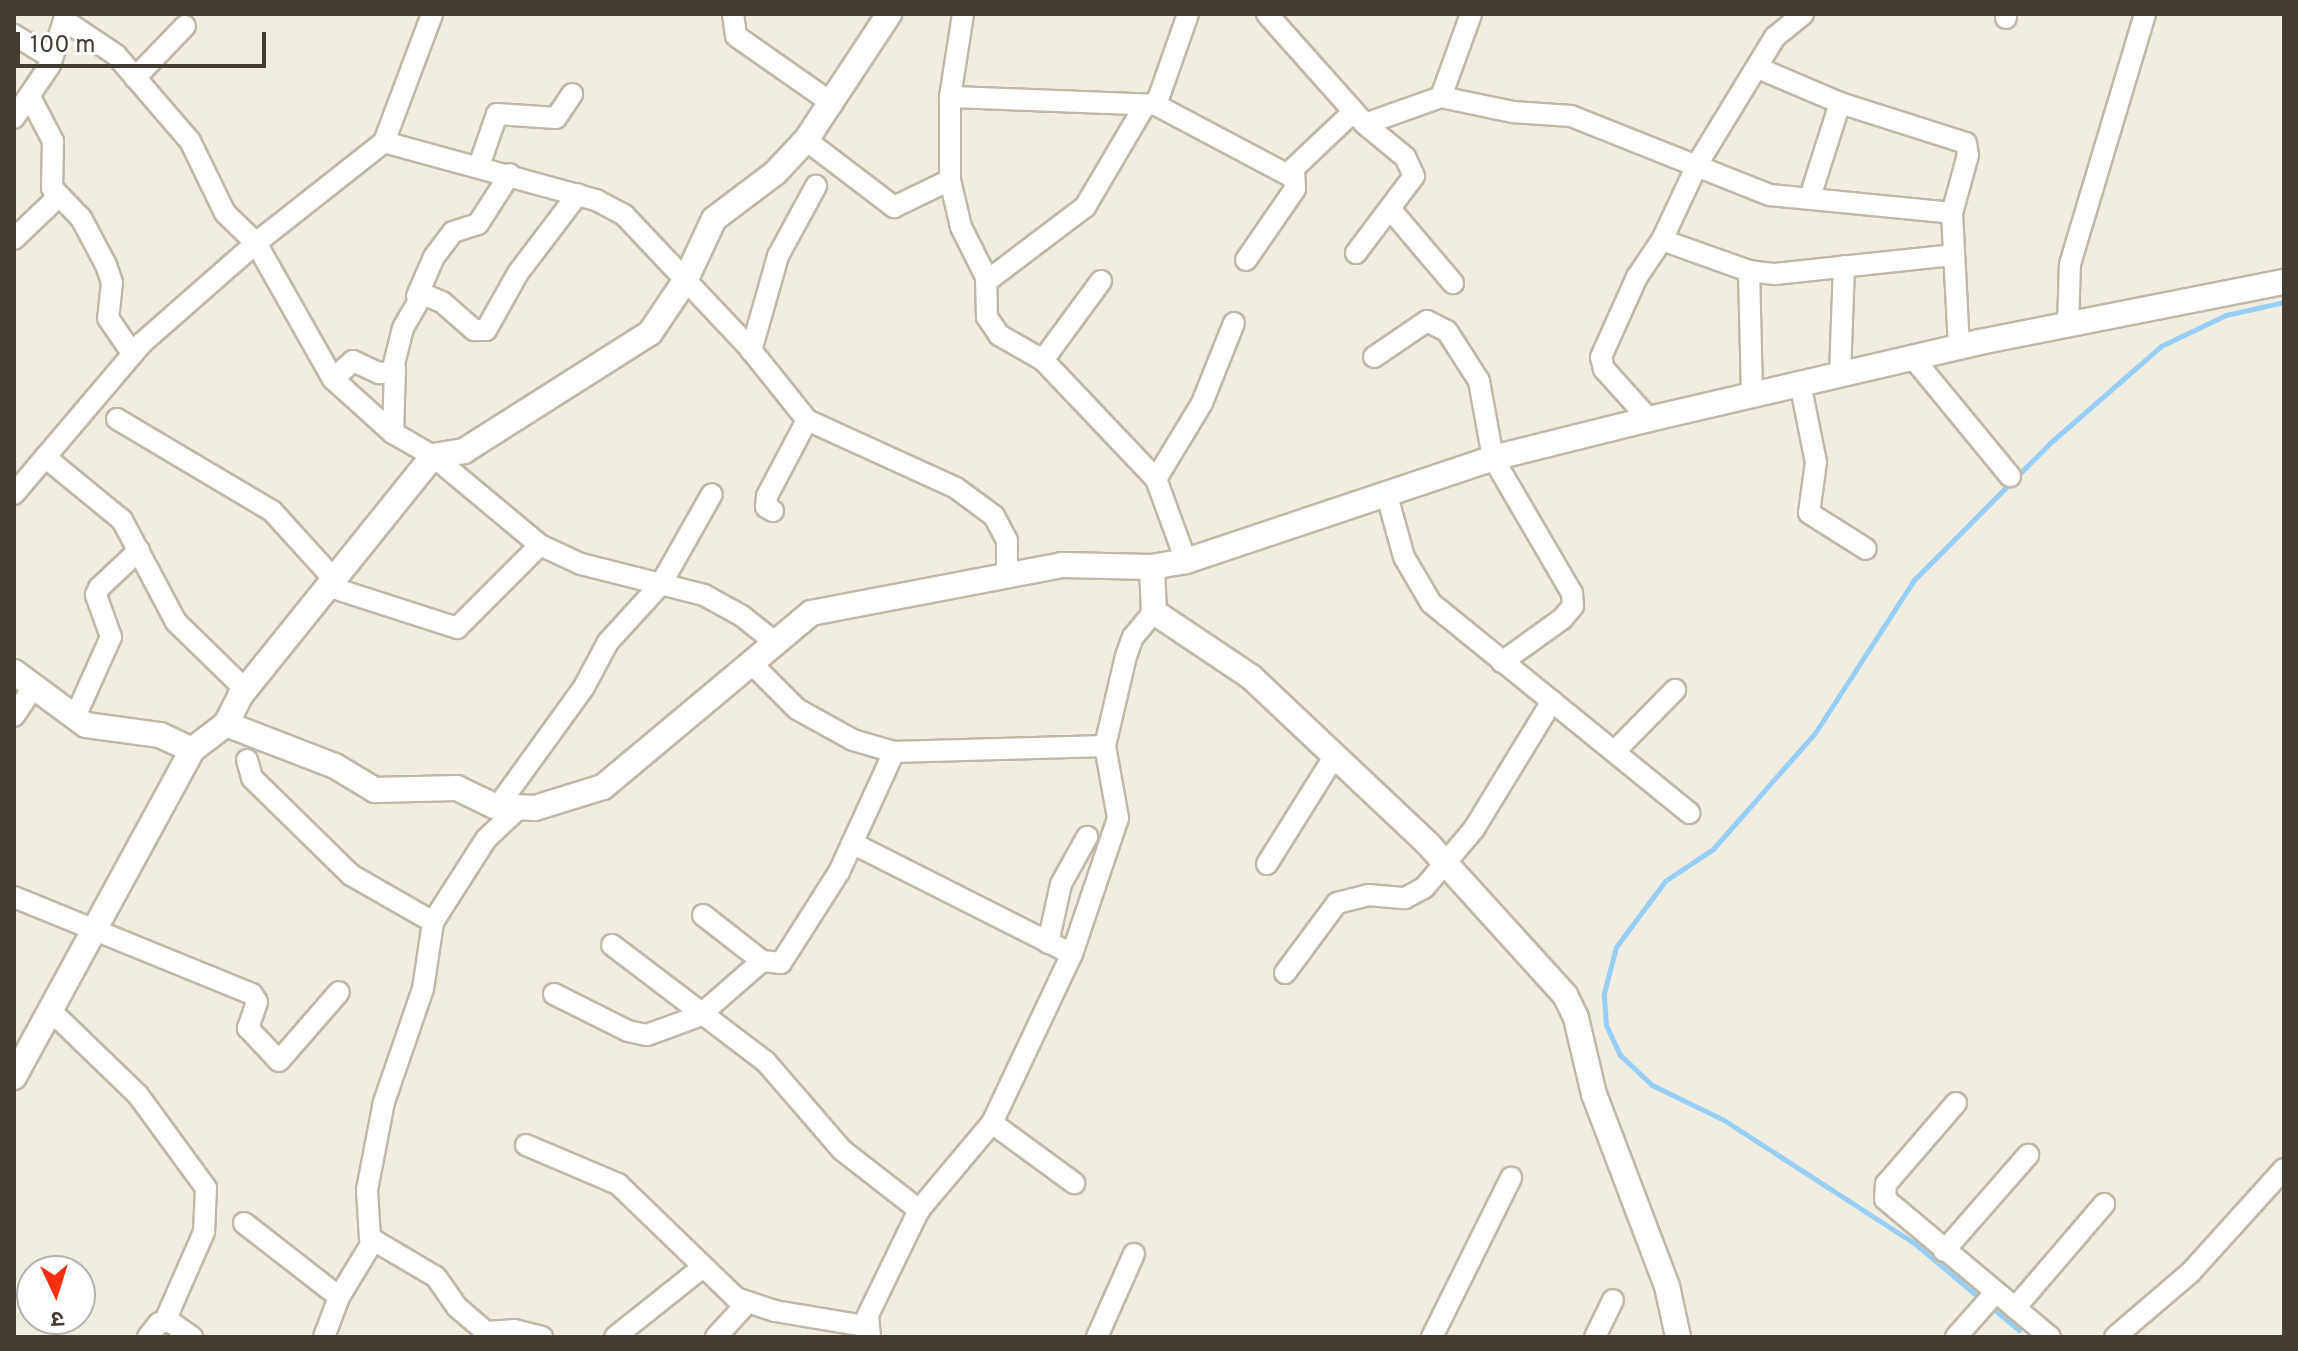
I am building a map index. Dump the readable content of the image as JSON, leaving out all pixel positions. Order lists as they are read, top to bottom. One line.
{"scale_bar":"100 m","north":"bottom"}
